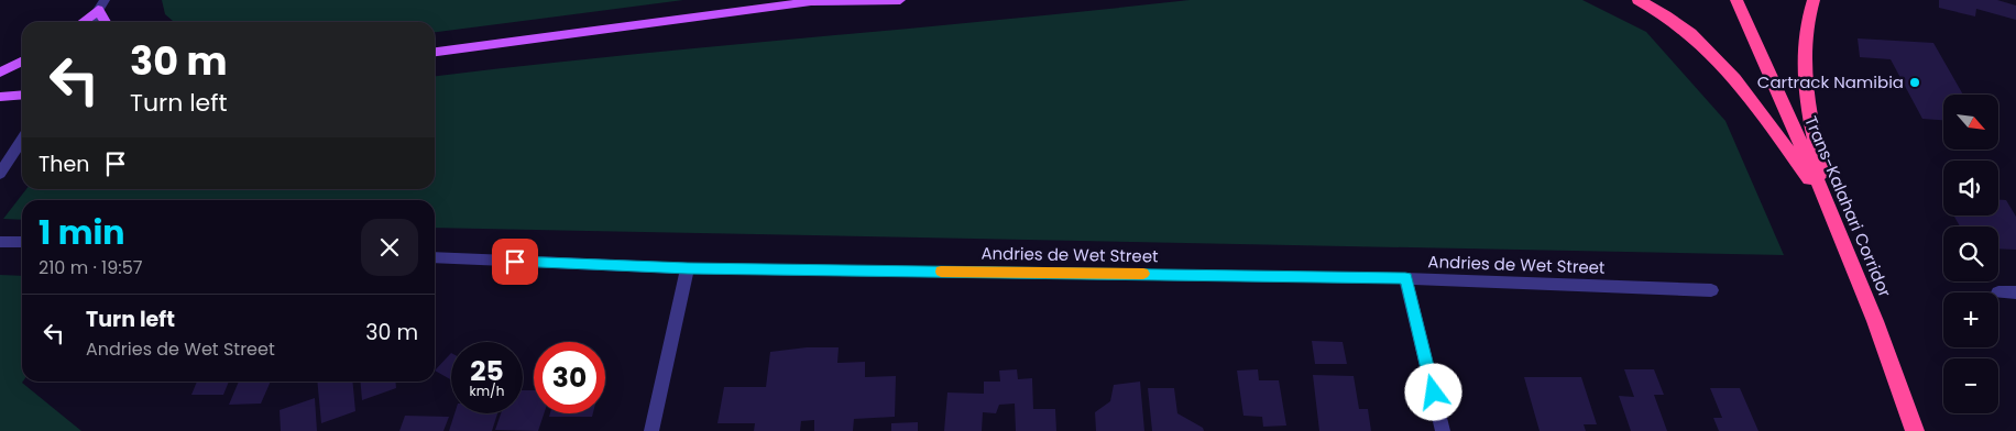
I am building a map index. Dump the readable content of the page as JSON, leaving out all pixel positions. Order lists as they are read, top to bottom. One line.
{"streets":{"highway":["Trans-Kalahari Corridor"],"street":["Andries de Wet Street"]},"places":["Cartrack Namibia"],"north":"bottom right","page":{"turn":["30 m","Turn left"],"map_buttons":["+","−"],"then":"Then","heading":["1 min","210 m · 19:57"],"list":[{"name":"Turn left","note":"Andries de Wet Street","value":"30 m"}],"speed":"25 km/h","limit":"30"}}
